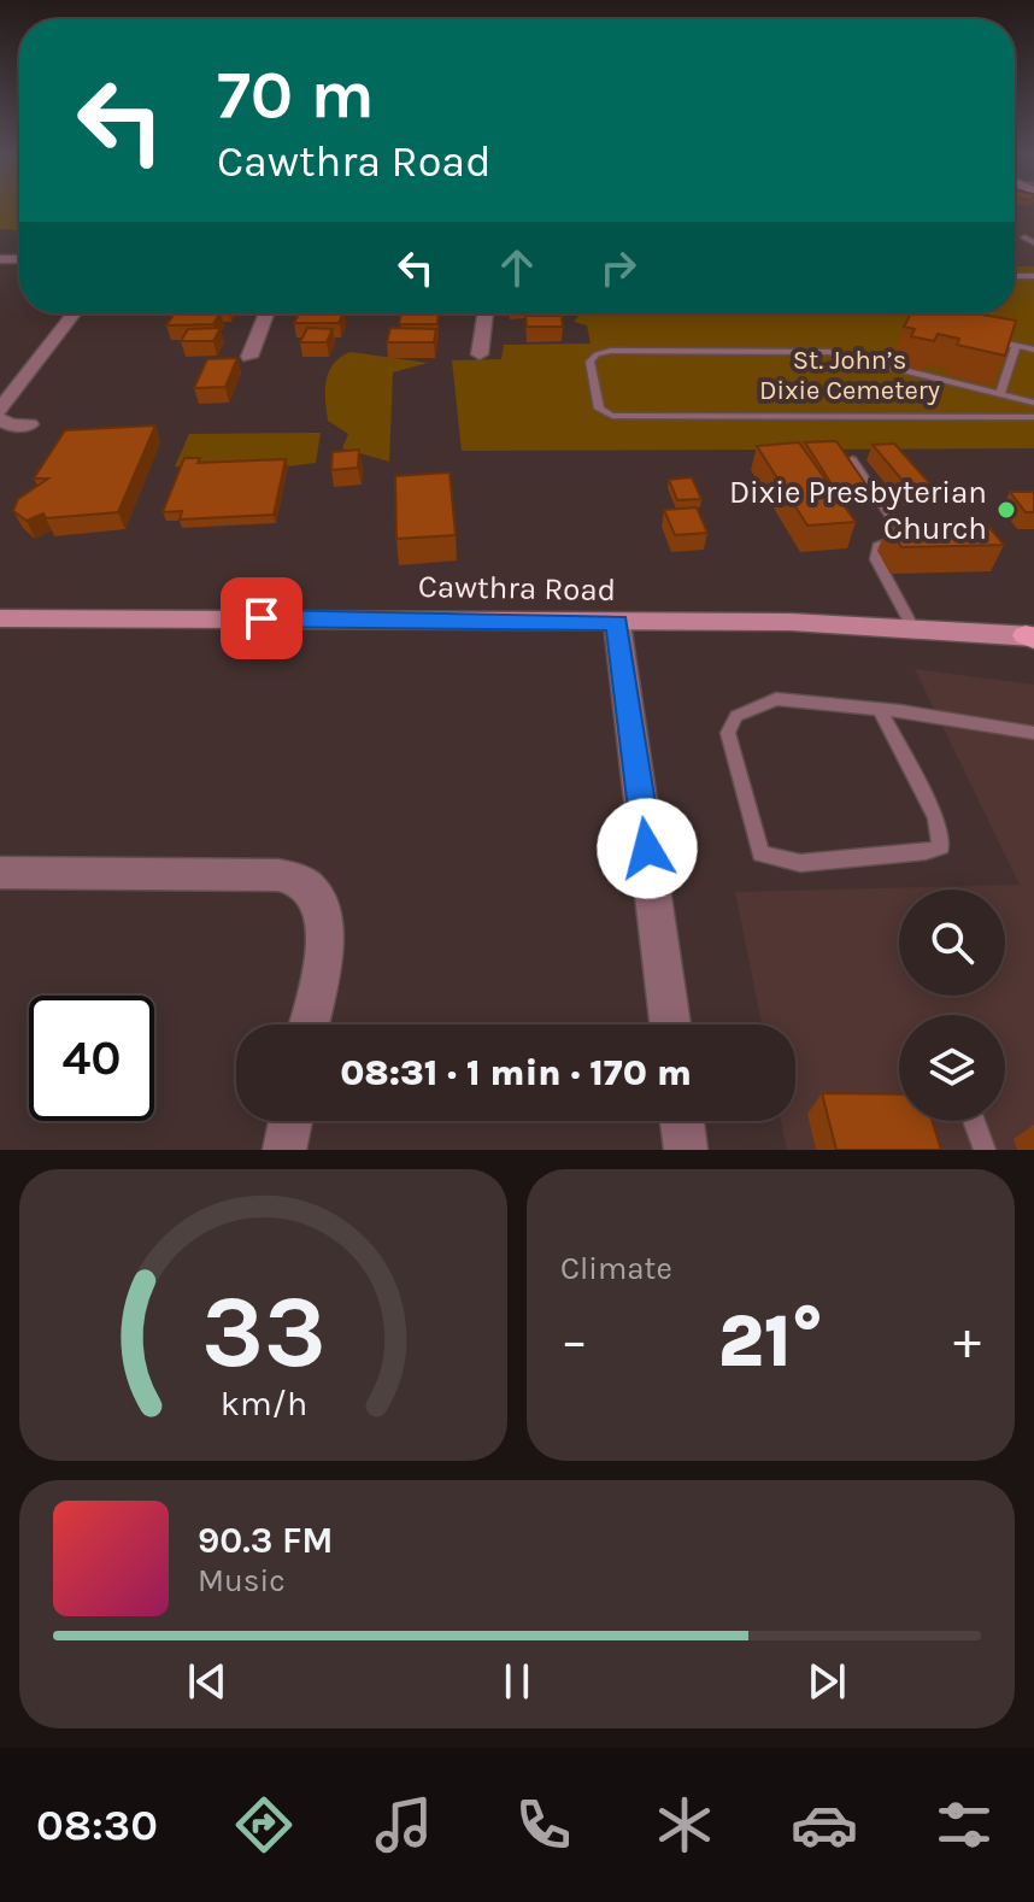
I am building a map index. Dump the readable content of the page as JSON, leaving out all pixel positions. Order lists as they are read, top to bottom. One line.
{"streets":{"main road":["Cawthra Road"]},"parks":["St. John’s Dixie Cemetery"],"places":["Dixie Presbyterian Church"],"page":{"turn":["70 m","Cawthra Road"],"limit":"40","trip":"08:31 · 1 min · 170 m","tile":"Climate","heat":["−","21°","+"],"song":["90.3 FM","Music"],"tabs":"08:30","gauge":["33","km/h"]}}
